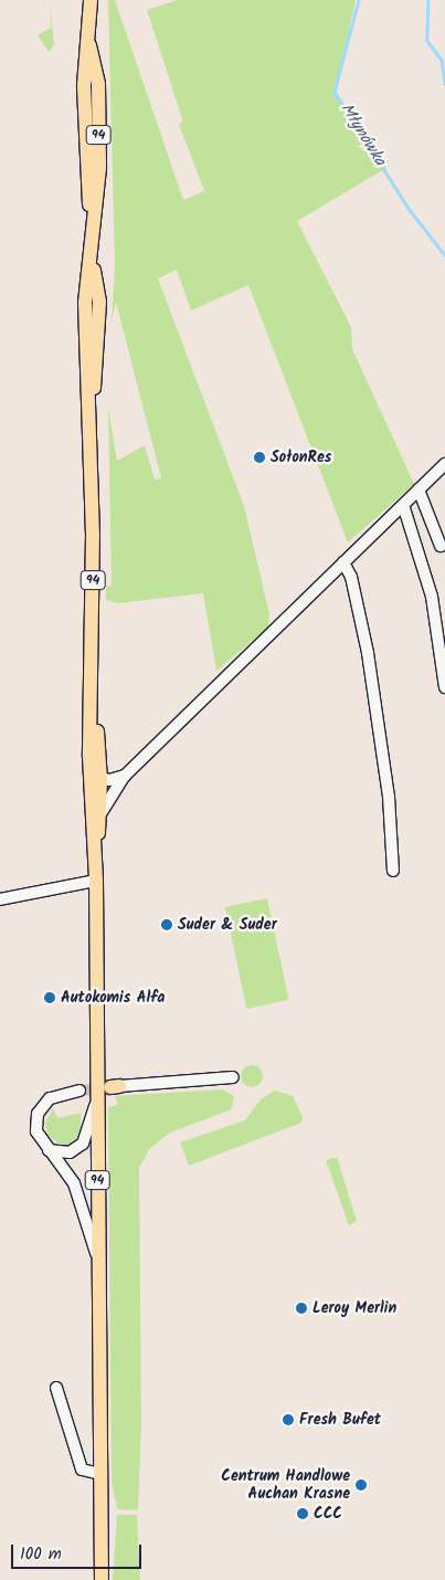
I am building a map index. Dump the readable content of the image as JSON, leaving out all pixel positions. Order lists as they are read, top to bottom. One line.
{"streets":{"main road":["94"]},"water":["Młynówka"],"places":["SołonRes","Suder & Suder","Autokomis Alfa","Leroy Merlin","Fresh Bufet","Centrum Handlowe Auchan Krasne","CCC"],"scale_bar":"100 m"}
